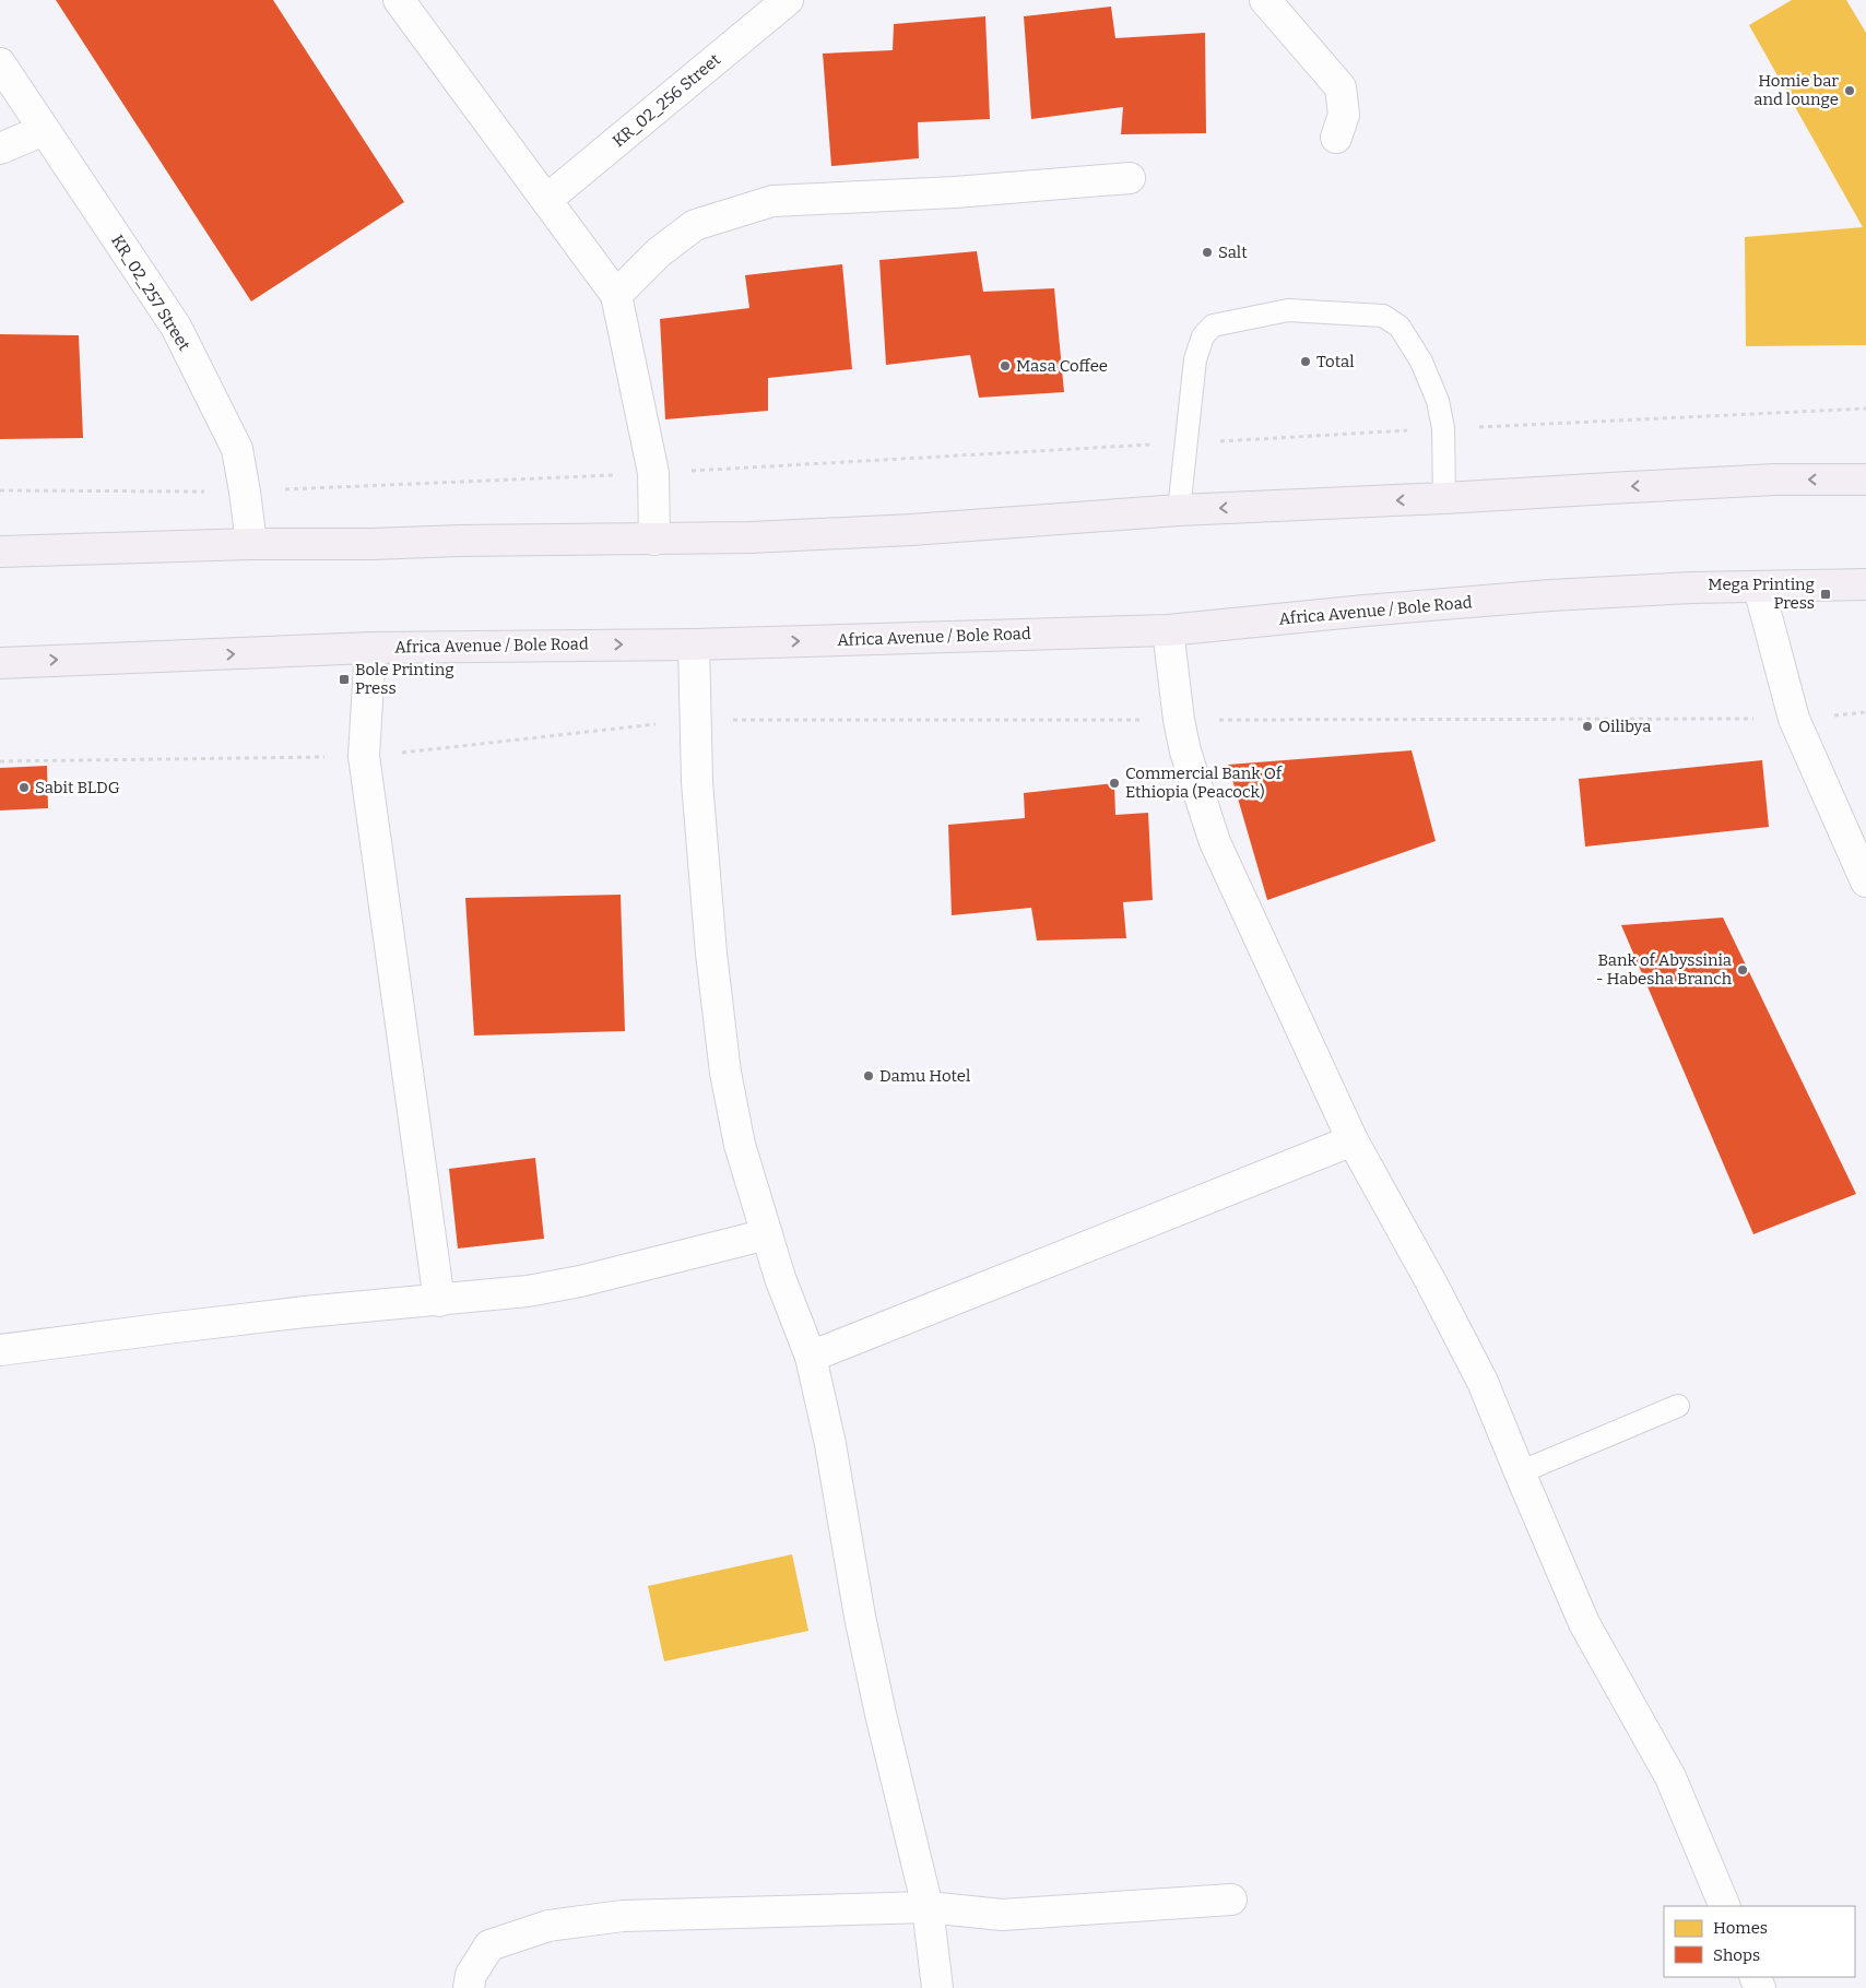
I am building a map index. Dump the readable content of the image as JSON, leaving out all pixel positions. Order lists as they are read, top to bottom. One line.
{"streets":{"main road":["Africa Avenue / Bole Road"],"street":["KR_02_256 Street","KR_02_257 Street"]},"places":{"other":["Homie bar and lounge","Salt","Total","Masa Coffee","Oilibya","Commercial Bank Of Ethiopia (Peacock)","Sabit BLDG","Bank of Abyssinia - Habesha Branch","Damu Hotel"],"transit":["Mega Printing Press","Bole Printing Press"]},"legend":["Homes","Shops"]}
